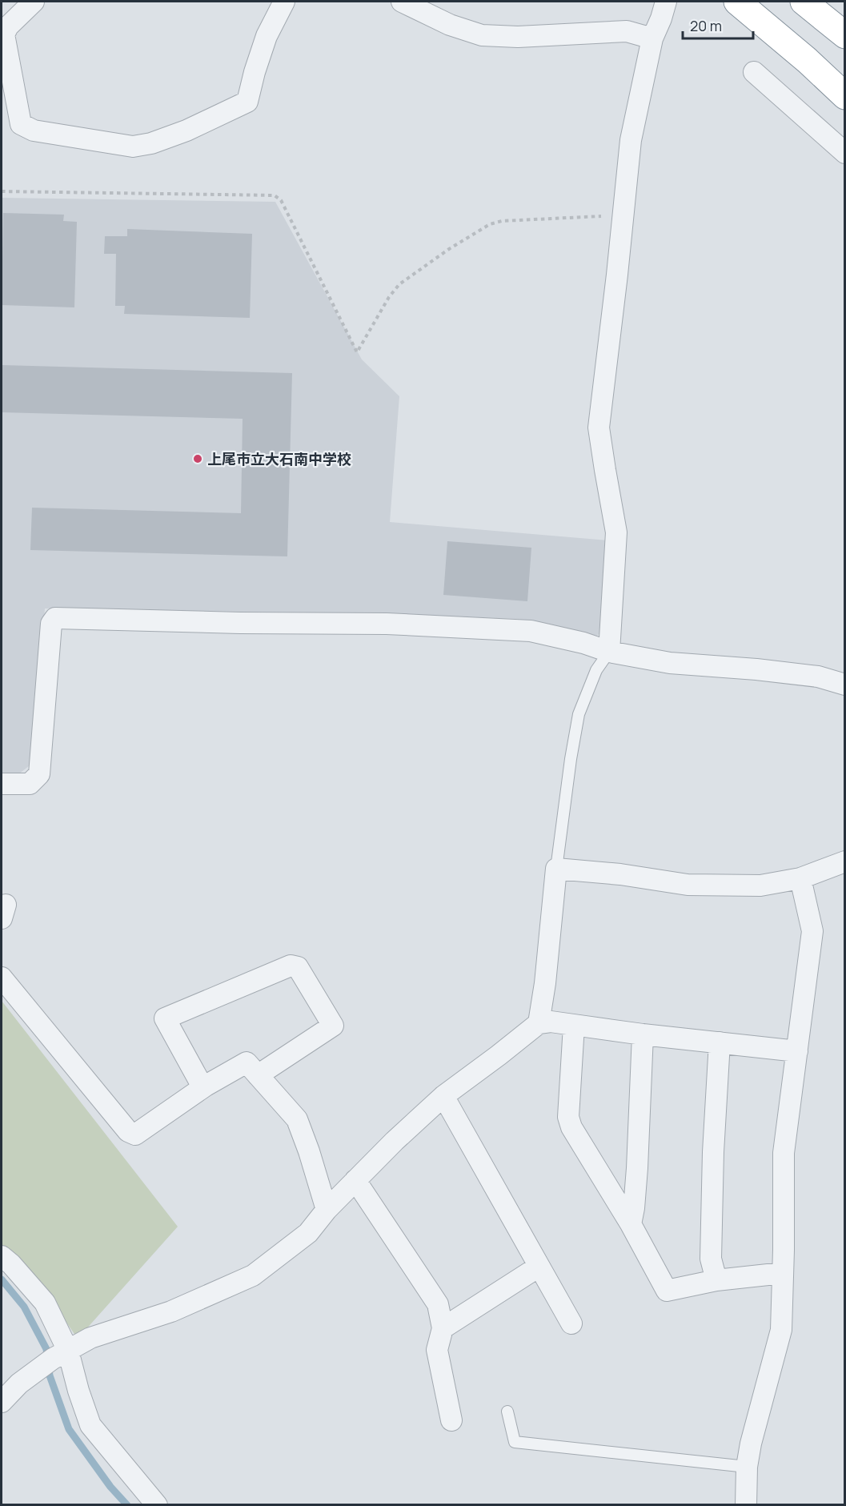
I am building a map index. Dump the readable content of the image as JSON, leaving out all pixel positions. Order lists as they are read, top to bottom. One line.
{"places":["上尾市立大石南中学校"],"scale_bar":"20 m"}
